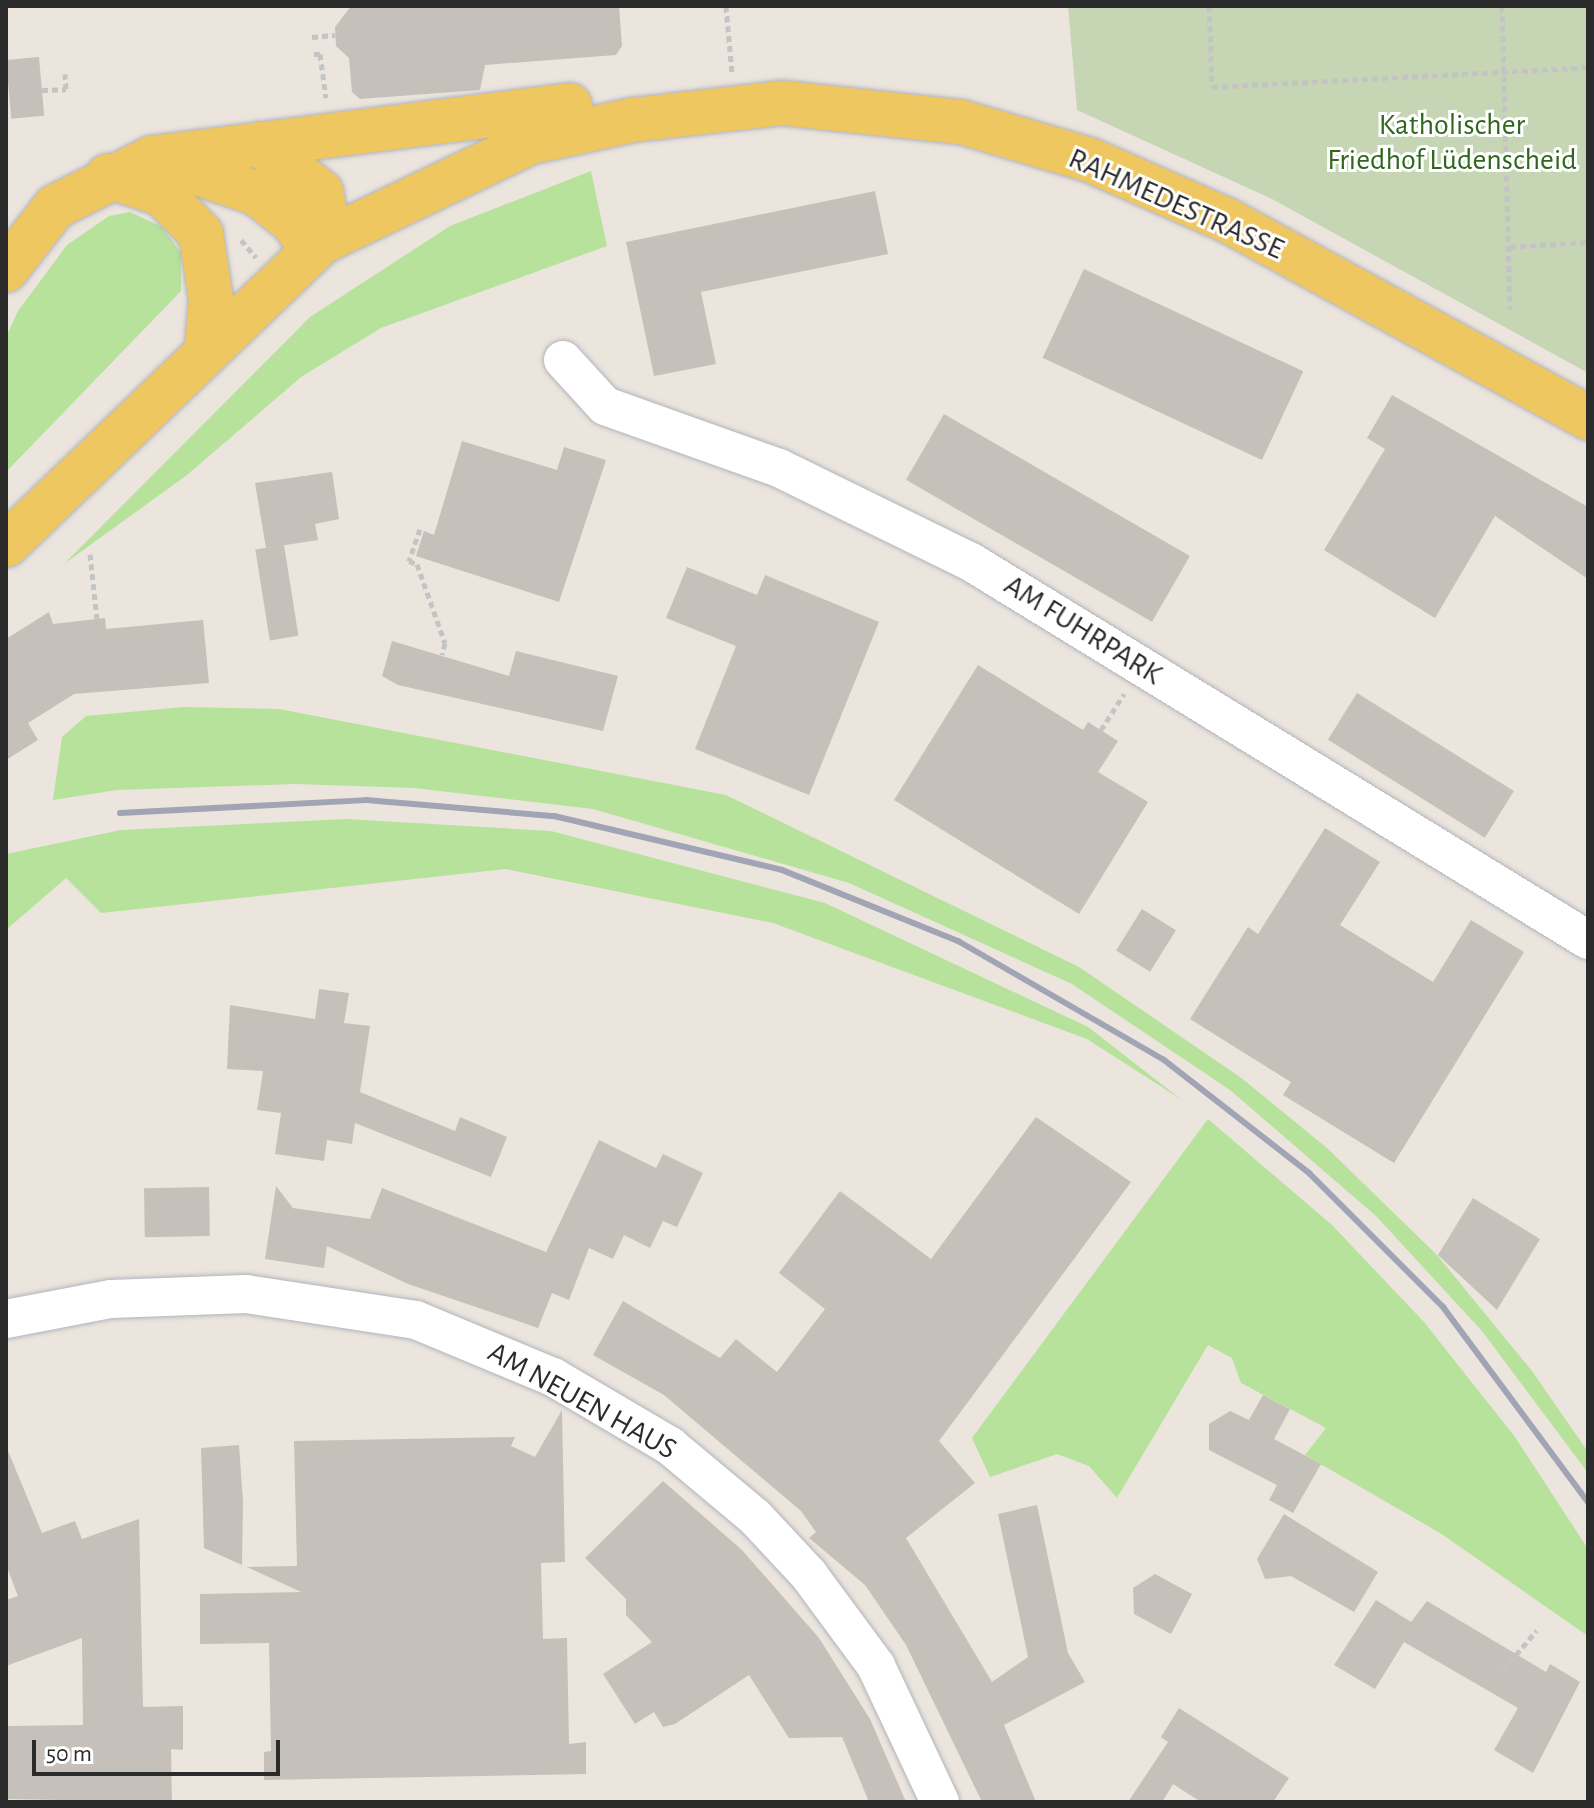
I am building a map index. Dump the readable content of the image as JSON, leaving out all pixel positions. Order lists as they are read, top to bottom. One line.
{"streets":{"main road":["RAHMEDESTRASSE"],"street":["AM FUHRPARK","AM NEUEN HAUS"]},"parks":["Katholischer Friedhof Lüdenscheid"],"scale_bar":"50 m"}
